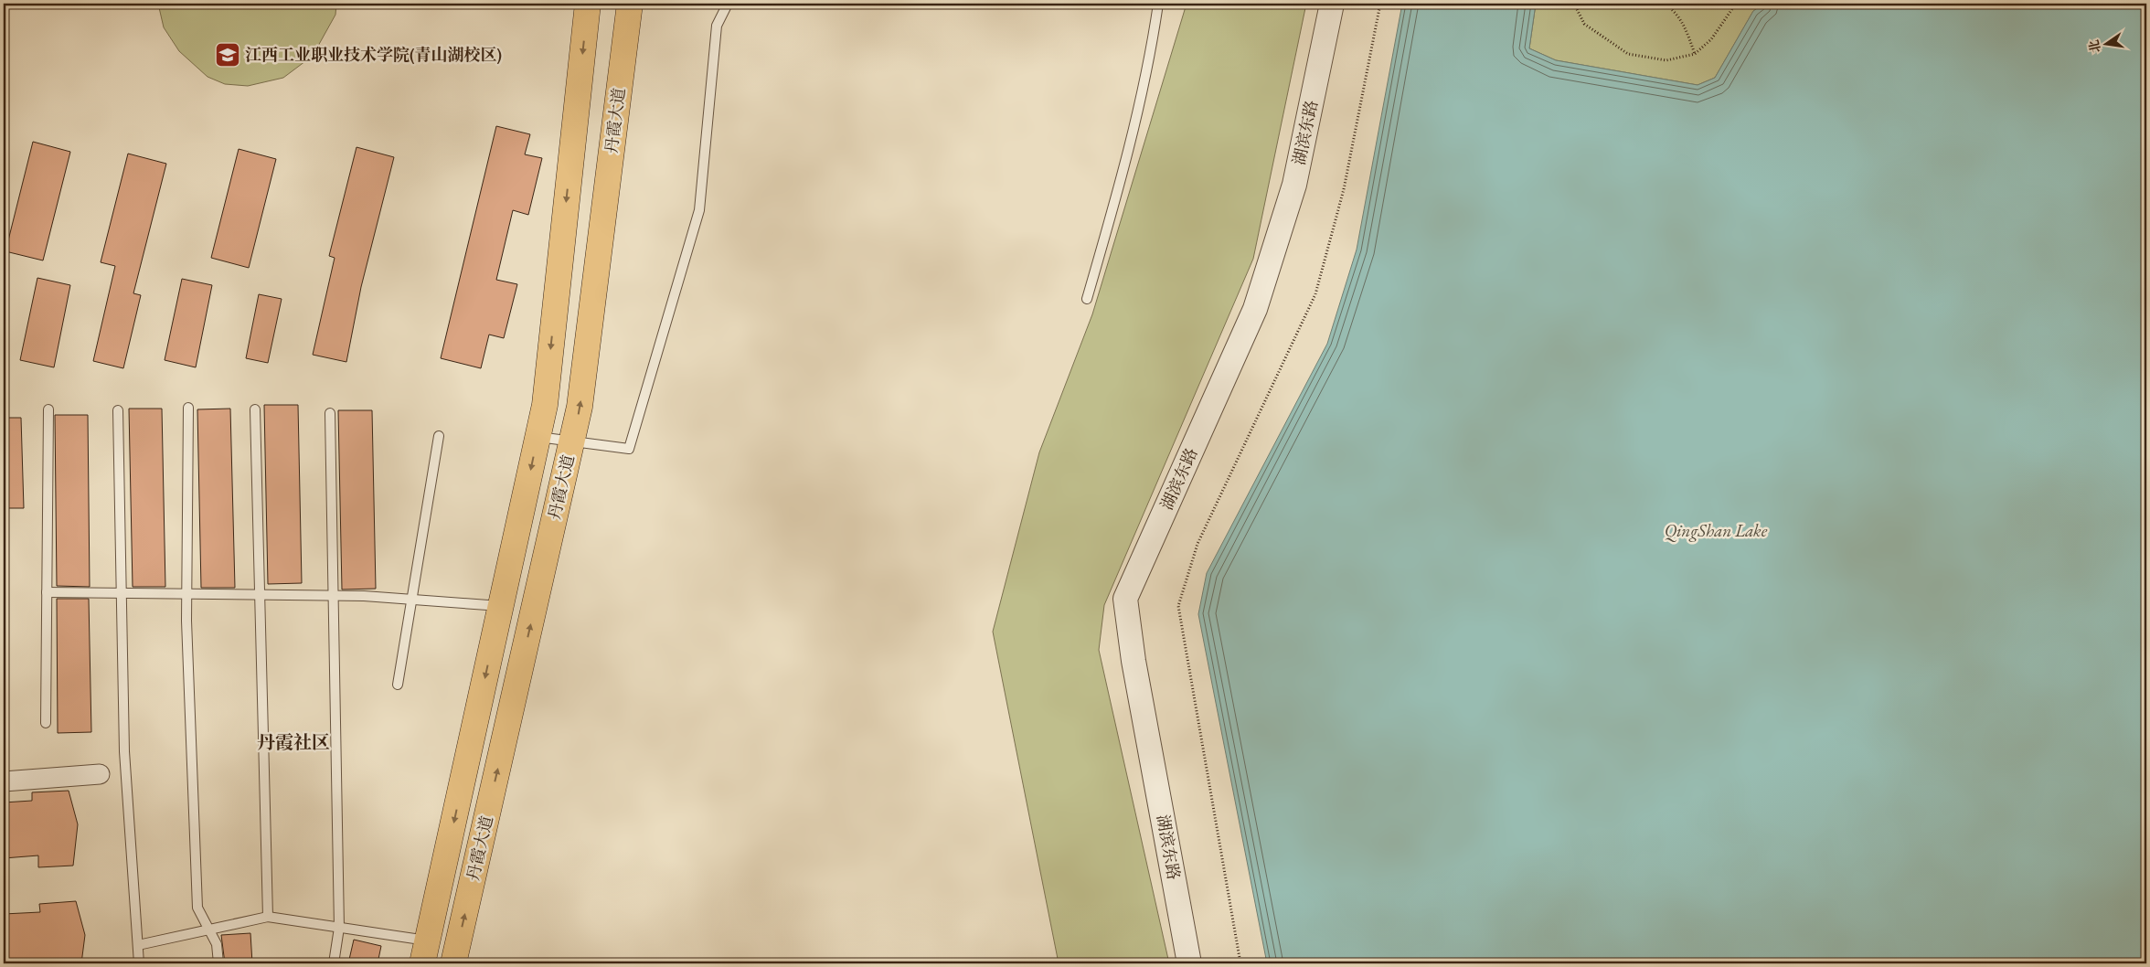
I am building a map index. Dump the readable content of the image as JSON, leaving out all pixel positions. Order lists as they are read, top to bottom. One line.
{"streets":{"main road":["丹霞大道"],"street":["湖滨东路"]},"districts":["丹霞社区"],"water":["QingShan Lake"],"places":{"school or university":["江西工业职业技术学院(青山湖校区)"]},"north":"left"}
